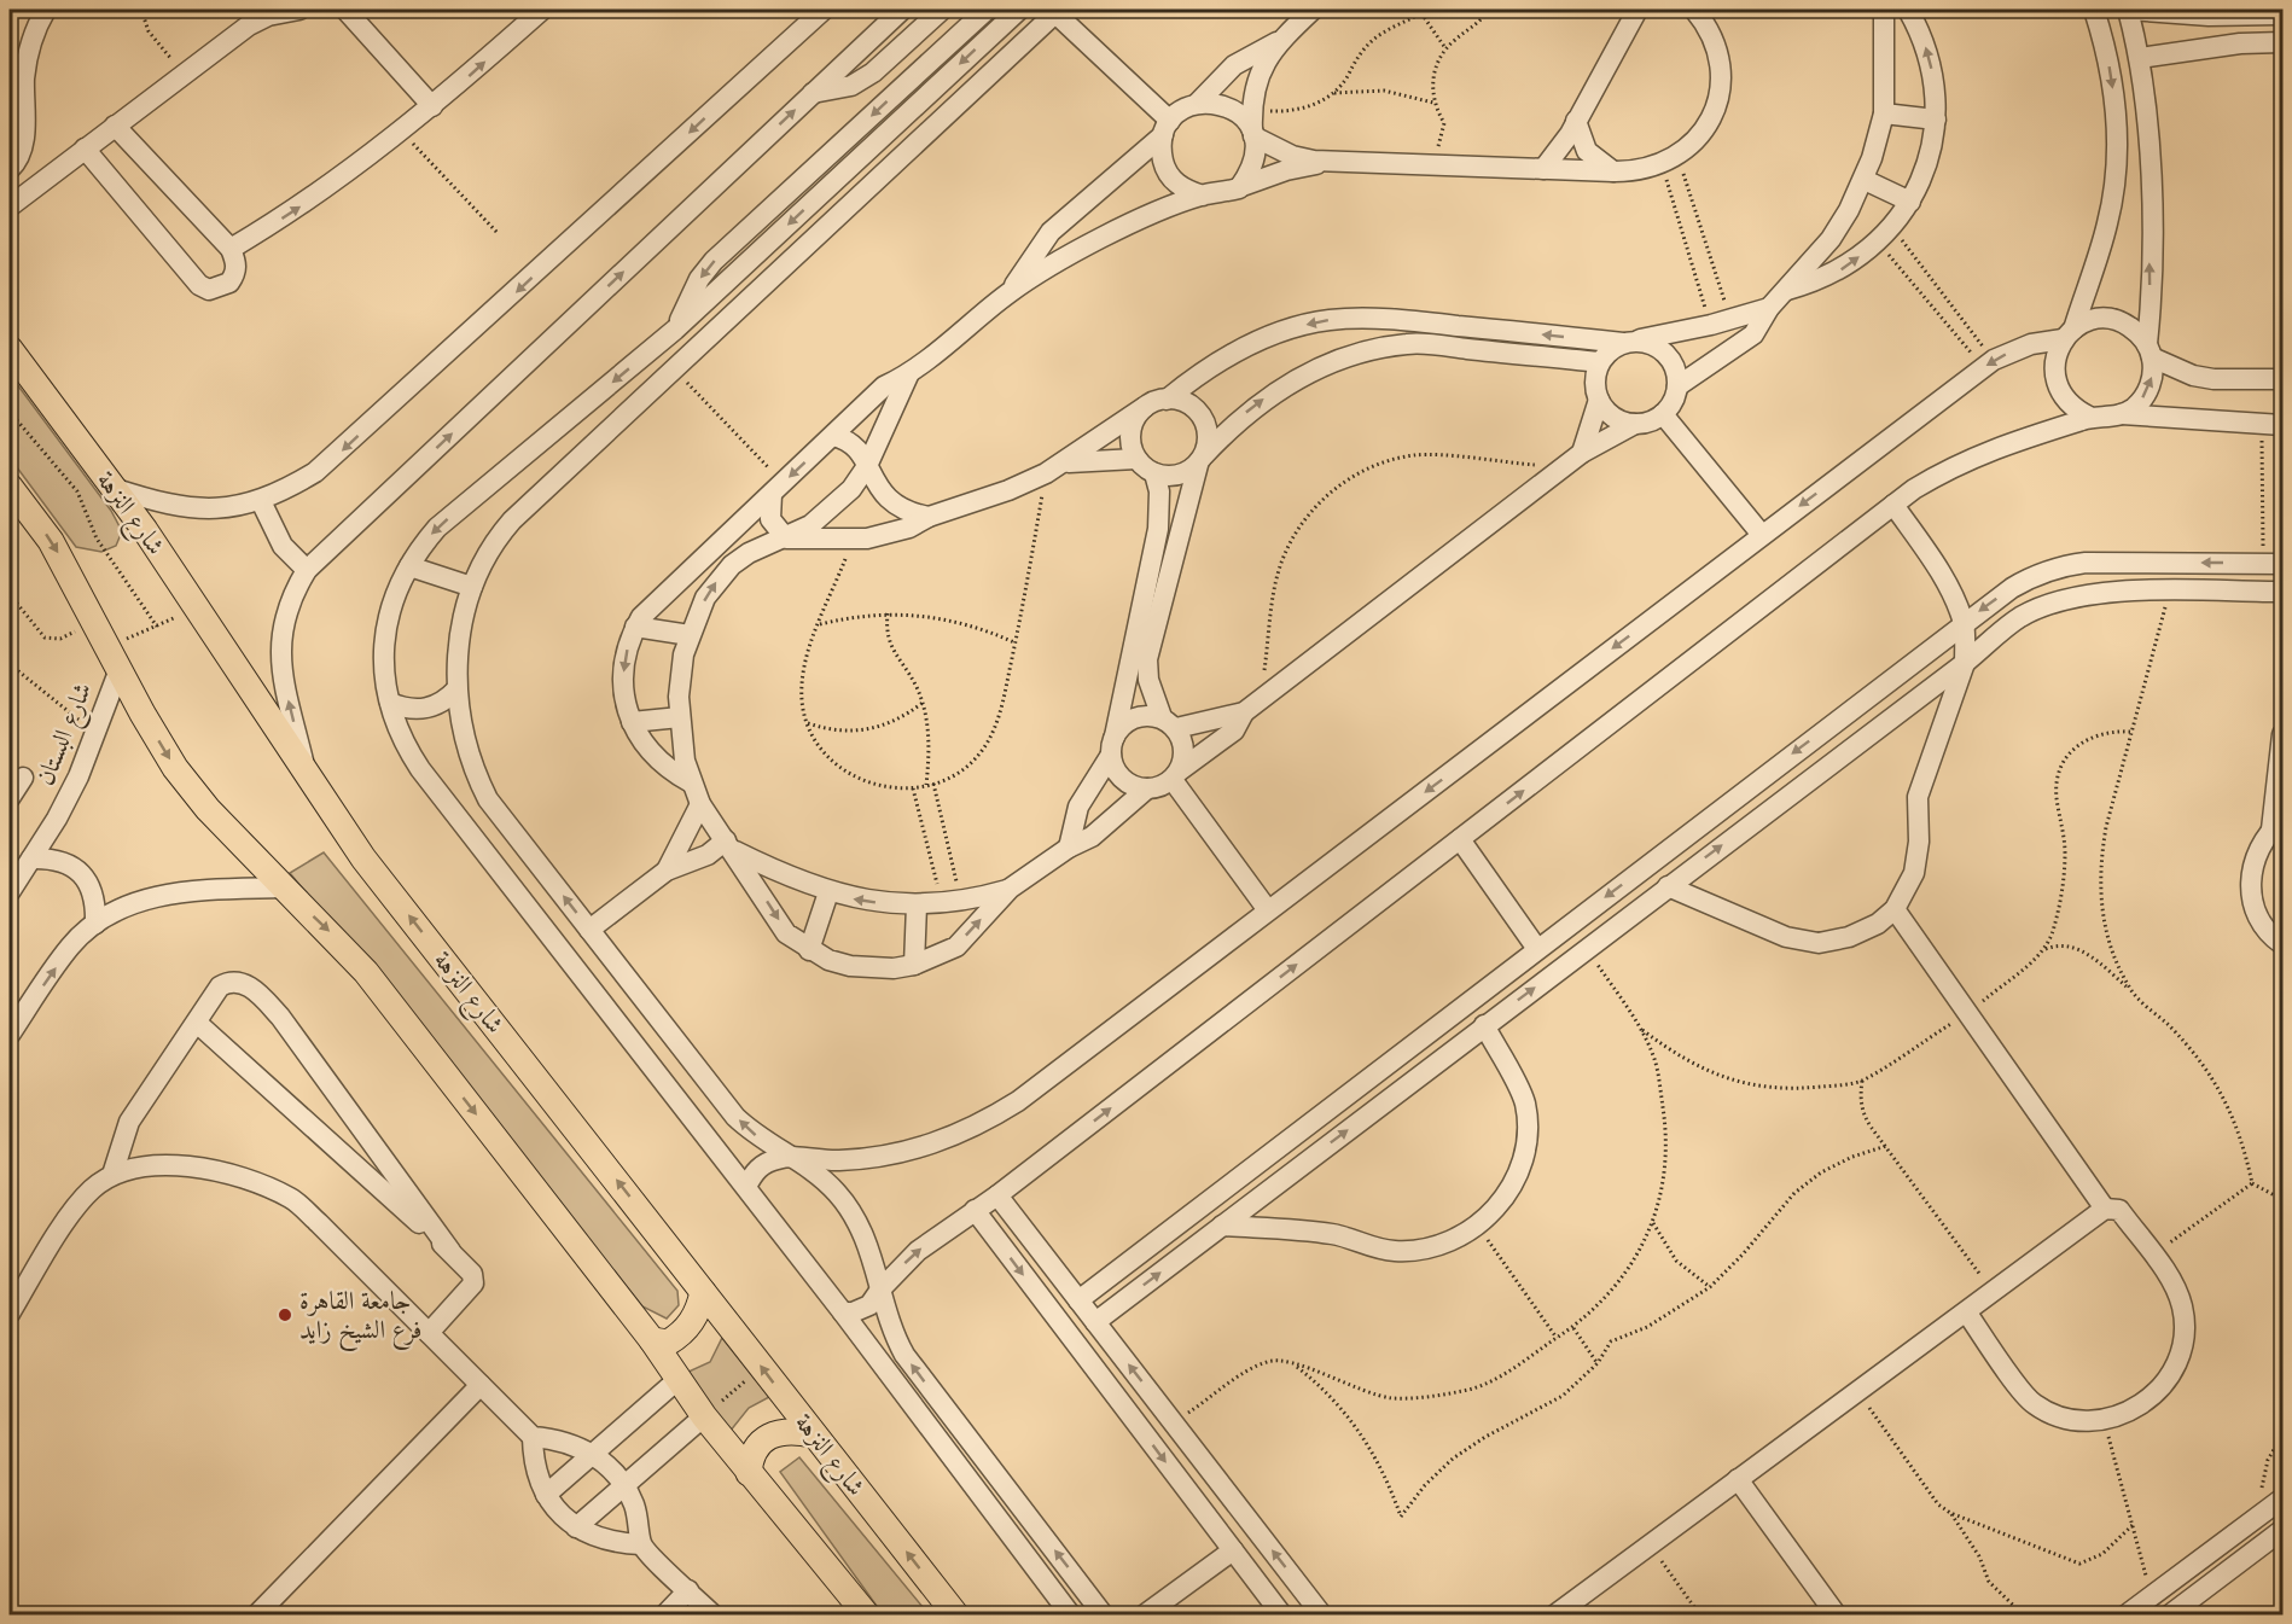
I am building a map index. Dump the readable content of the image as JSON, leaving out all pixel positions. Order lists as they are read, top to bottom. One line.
{"streets":{"main road":["شارع النزهة"],"street":["شارع البستان"]},"places":["جامعة القاهرة فرع الشيخ زايد"]}
